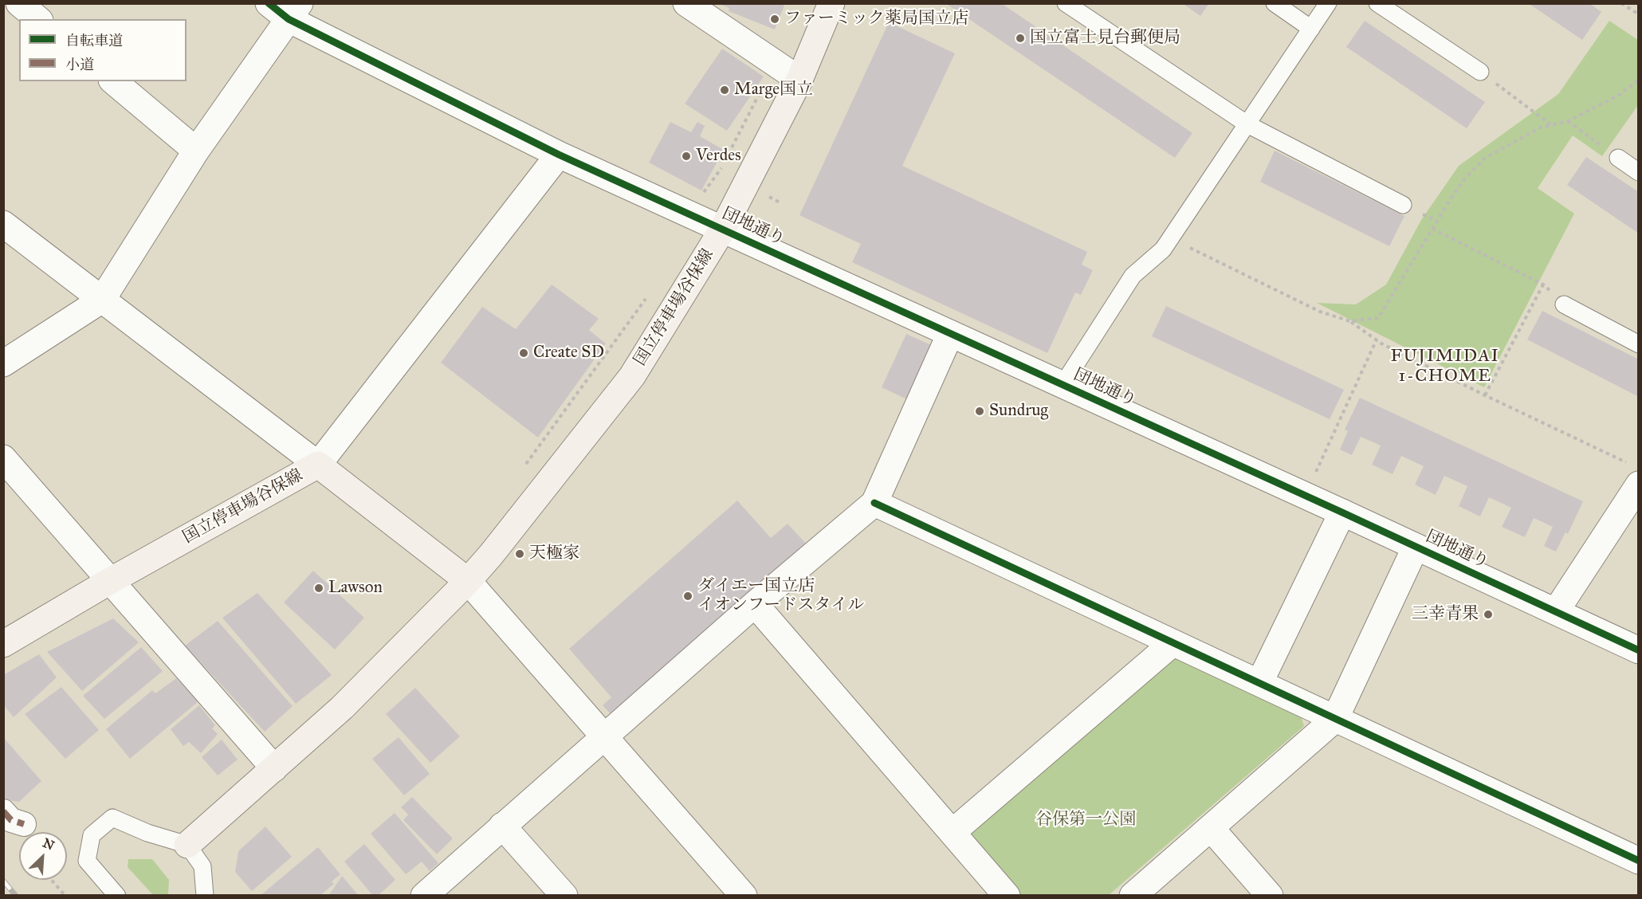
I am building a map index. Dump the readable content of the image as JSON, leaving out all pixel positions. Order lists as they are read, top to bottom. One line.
{"streets":{"main road":["国立停車場谷保線"],"street":["団地通り"]},"crossings":[["団地通り","国立停車場谷保線"]],"districts":["FUJIMIDAI 1-CHOME"],"parks":["谷保第一公園"],"places":["ファーミック薬局国立店","国立富士見台郵便局","Marge国立","Verdes","Create SD","Sundrug","天極家","Lawson","ダイエー国立店 イオンフードスタイル","三幸青果"],"legend":["自転車道","小道"],"north":"top right"}
